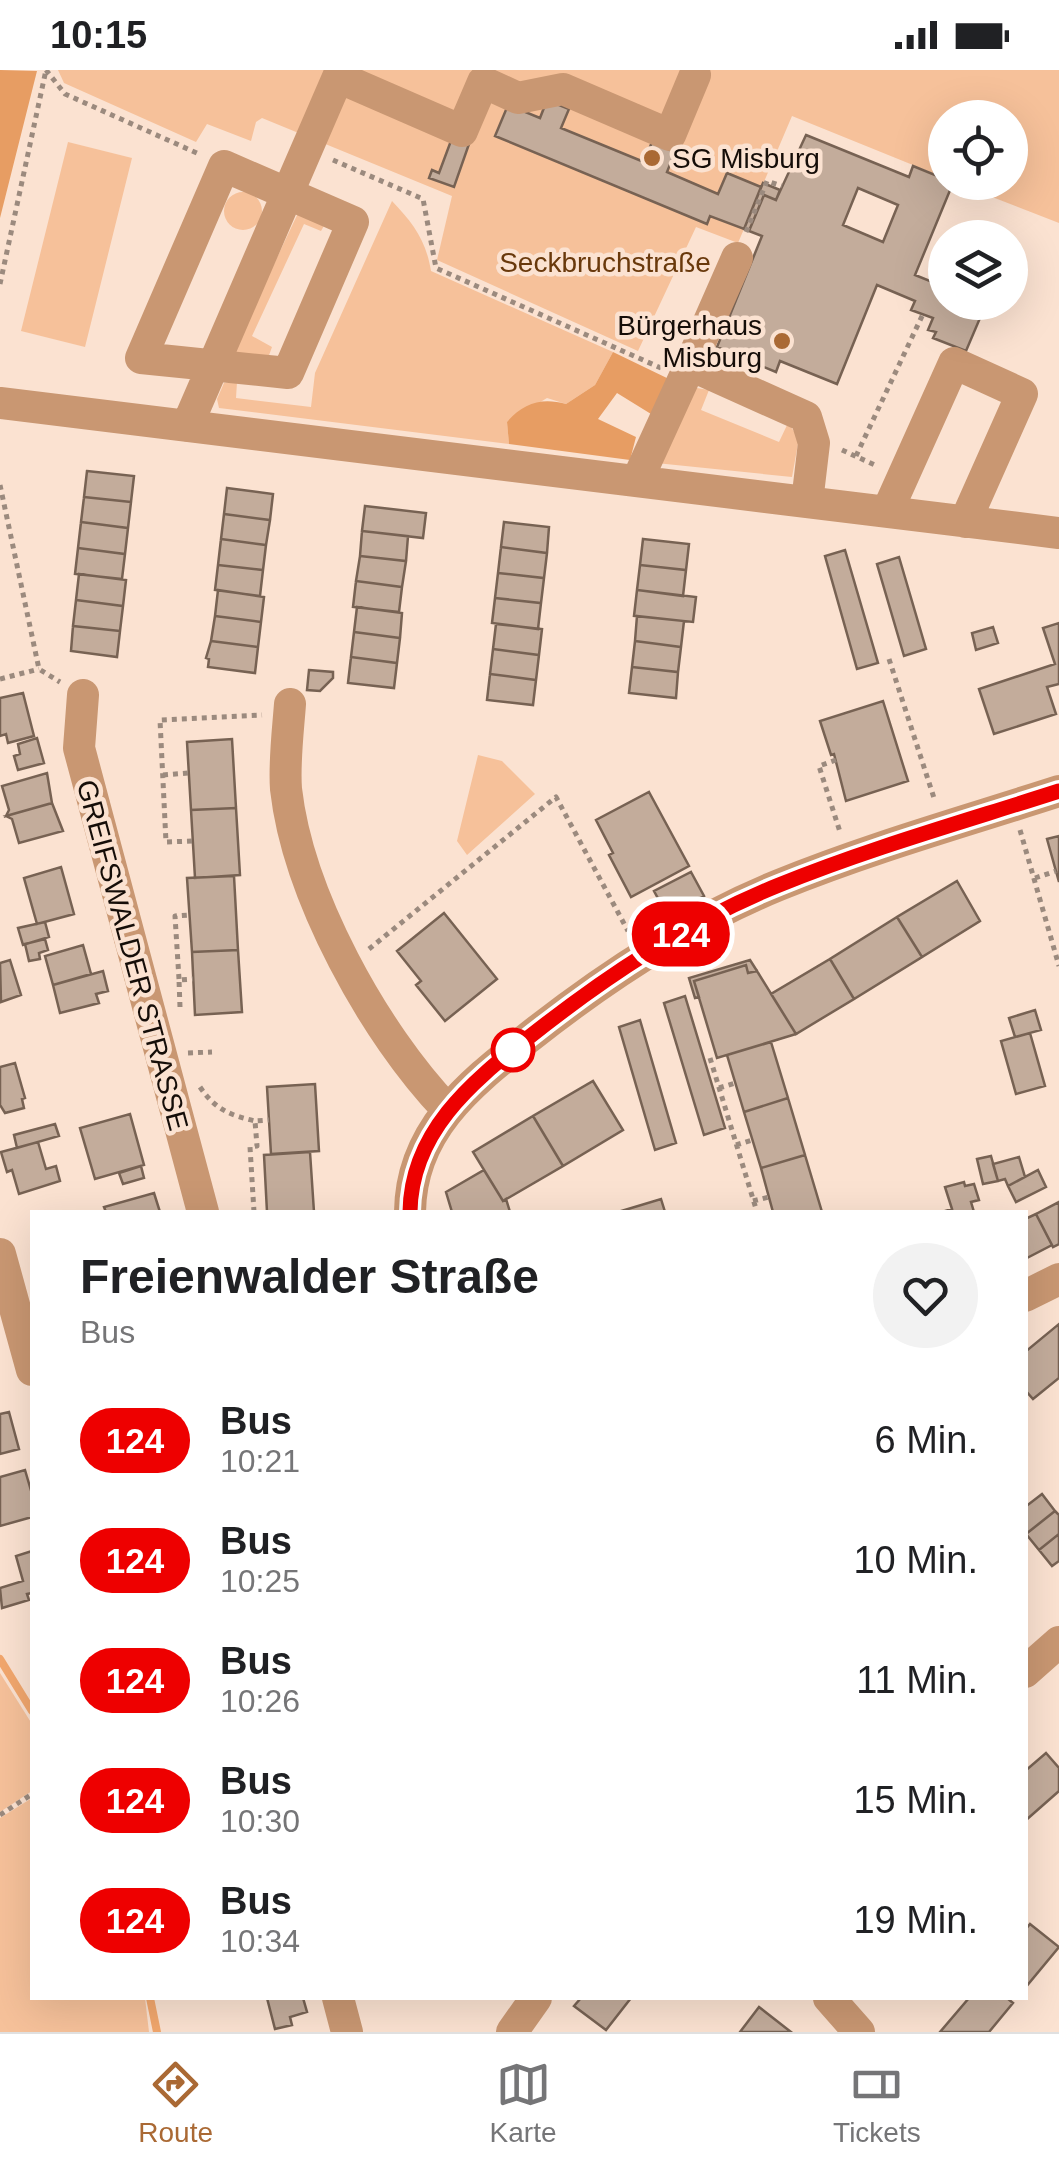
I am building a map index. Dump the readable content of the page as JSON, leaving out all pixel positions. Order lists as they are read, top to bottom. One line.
{"streets":{"street":["GREIFSWALDER STRASSE"]},"parks":["Seckbruchstraße"],"places":["SG Misburg","Bürgerhaus Misburg"],"lines":["bus line 124"],"page":{"status":"10:15","on_map":"124","heading":["Freienwalder Straße","Bus"],"list":[{"mark":"124","name":"Bus","note":"10:21","value":"6 Min."},{"mark":"124","name":"Bus","note":"10:25","value":"10 Min."},{"mark":"124","name":"Bus","note":"10:26","value":"11 Min."},{"mark":"124","name":"Bus","note":"10:30","value":"15 Min."},{"mark":"124","name":"Bus","note":"10:34","value":"19 Min."}],"tabs":["Route","Karte","Tickets"]}}
